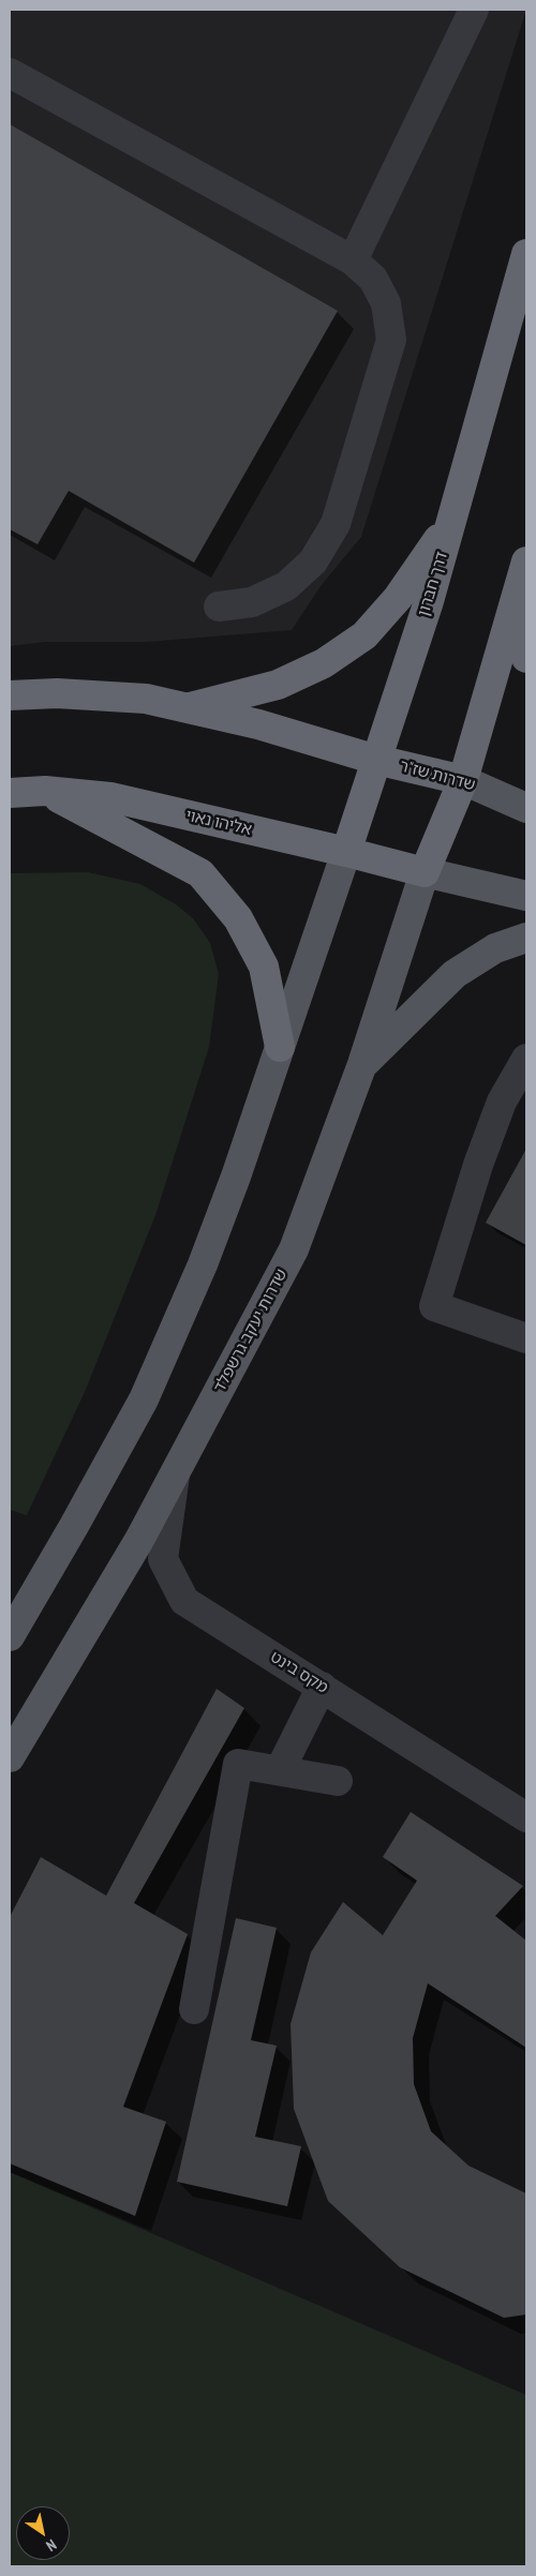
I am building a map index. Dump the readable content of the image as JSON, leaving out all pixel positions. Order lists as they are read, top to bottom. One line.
{"streets":{"highway":["דרך חברון","שדרות שז\"ר","אליהו נאוי"],"main road":["שדרות יעקב גרשפלד"],"street":["מקס בינט"]},"crossings":[["דרך חברון","שדרות שז\"ר"],["דרך חברון","אליהו נאוי"],["אליהו נאוי","שדרות יעקב גרשפלד"],["שדרות יעקב גרשפלד","מקס בינט"]],"north":"bottom right"}
